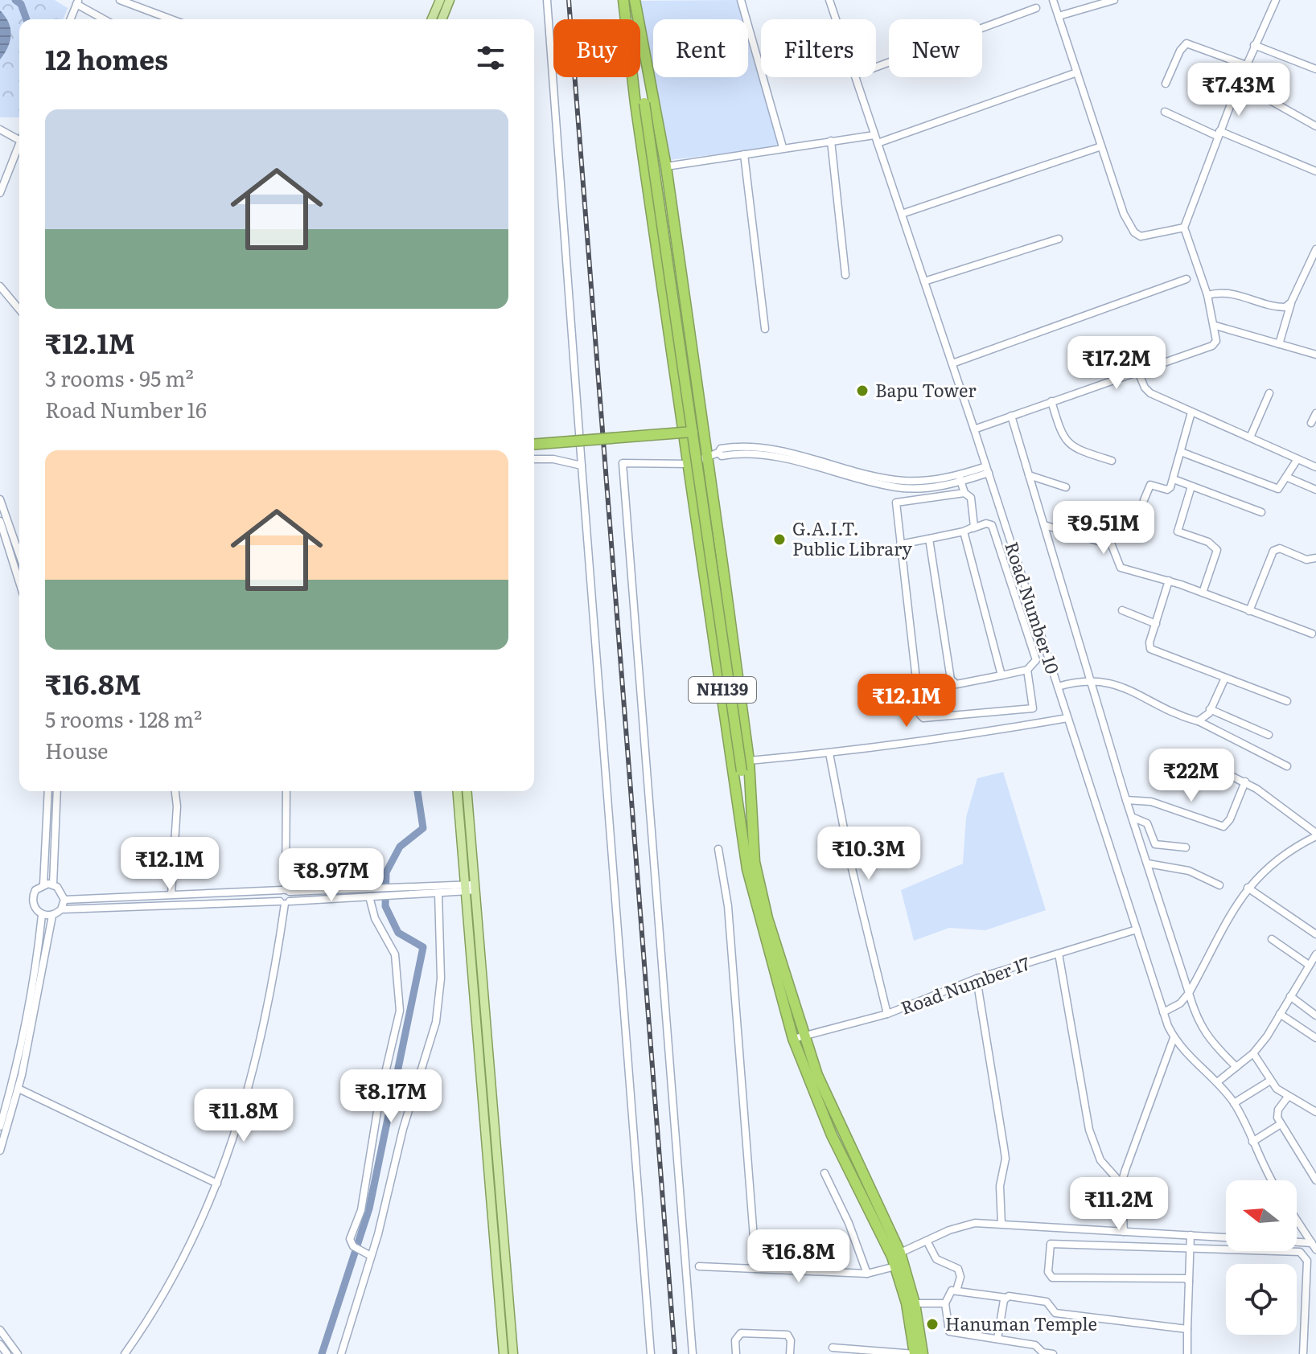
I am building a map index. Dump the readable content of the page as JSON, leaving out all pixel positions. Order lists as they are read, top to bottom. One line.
{"streets":{"highway":["NH139"],"street":["Road Number 10","Road Number 17"]},"crossings":[["Road Number 10","Road Number 17"],["NH139","Road Number 17"]],"places":["Bapu Tower","G.A.I.T. Public Library","Hanuman Temple"],"north":"left","page":{"chip":["Buy","Rent","Filters","New"],"heading":"12 homes","price":["₹7.43M","₹17.2M","₹9.51M","₹12.1M","₹22M","₹10.3M","₹12.1M","₹8.97M","₹8.17M","₹11.8M","₹11.2M","₹16.8M"],"list":[{"name":"₹12.1M","note":"3 rooms · 95 m² · Road Number 16"},{"name":"₹16.8M","note":"5 rooms · 128 m² · House"}]}}
